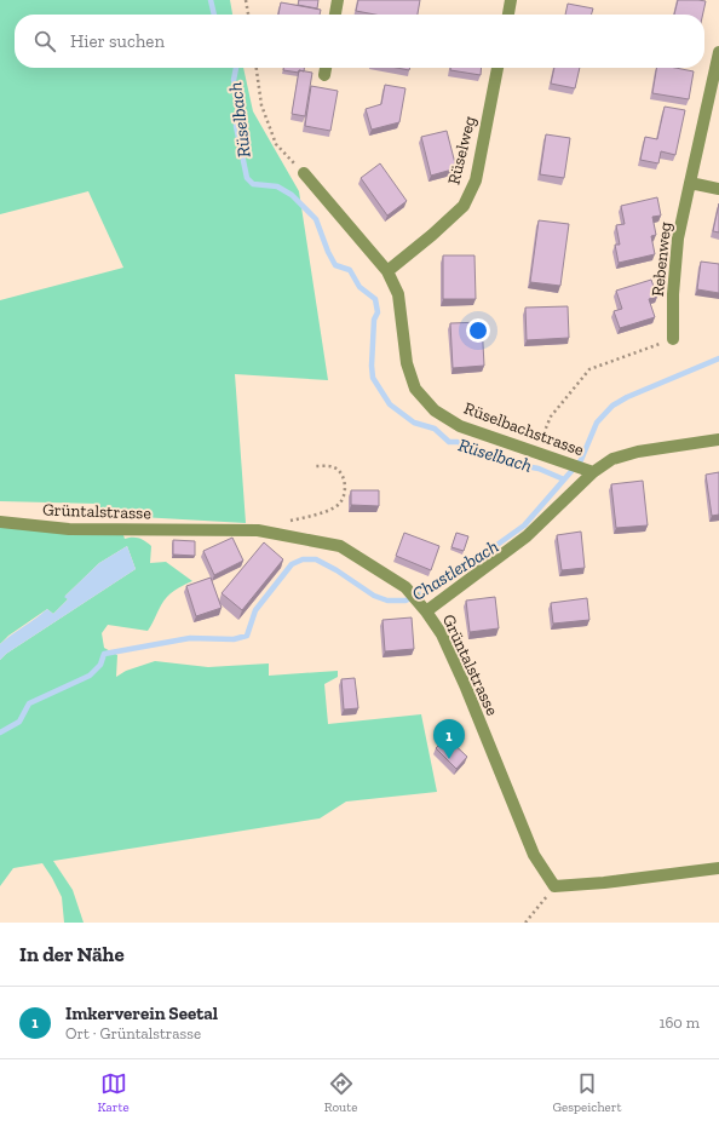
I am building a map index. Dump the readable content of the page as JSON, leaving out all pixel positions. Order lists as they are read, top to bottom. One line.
{"streets":{"street":["Rüselweg","Rebenweg","Rüselbachstrasse","Grüntalstrasse"]},"crossings":[["Rüselweg","Rüselbachstrasse"]],"water":["Rüselbach","Chastlerbach"],"page":{"search":"Hier suchen","pins":"1","heading":"In der Nähe","list":[{"mark":"1","name":"Imkerverein Seetal","note":"Ort · Grüntalstrasse","value":"160 m"}],"nav":["Karte","Route","Gespeichert"]}}
